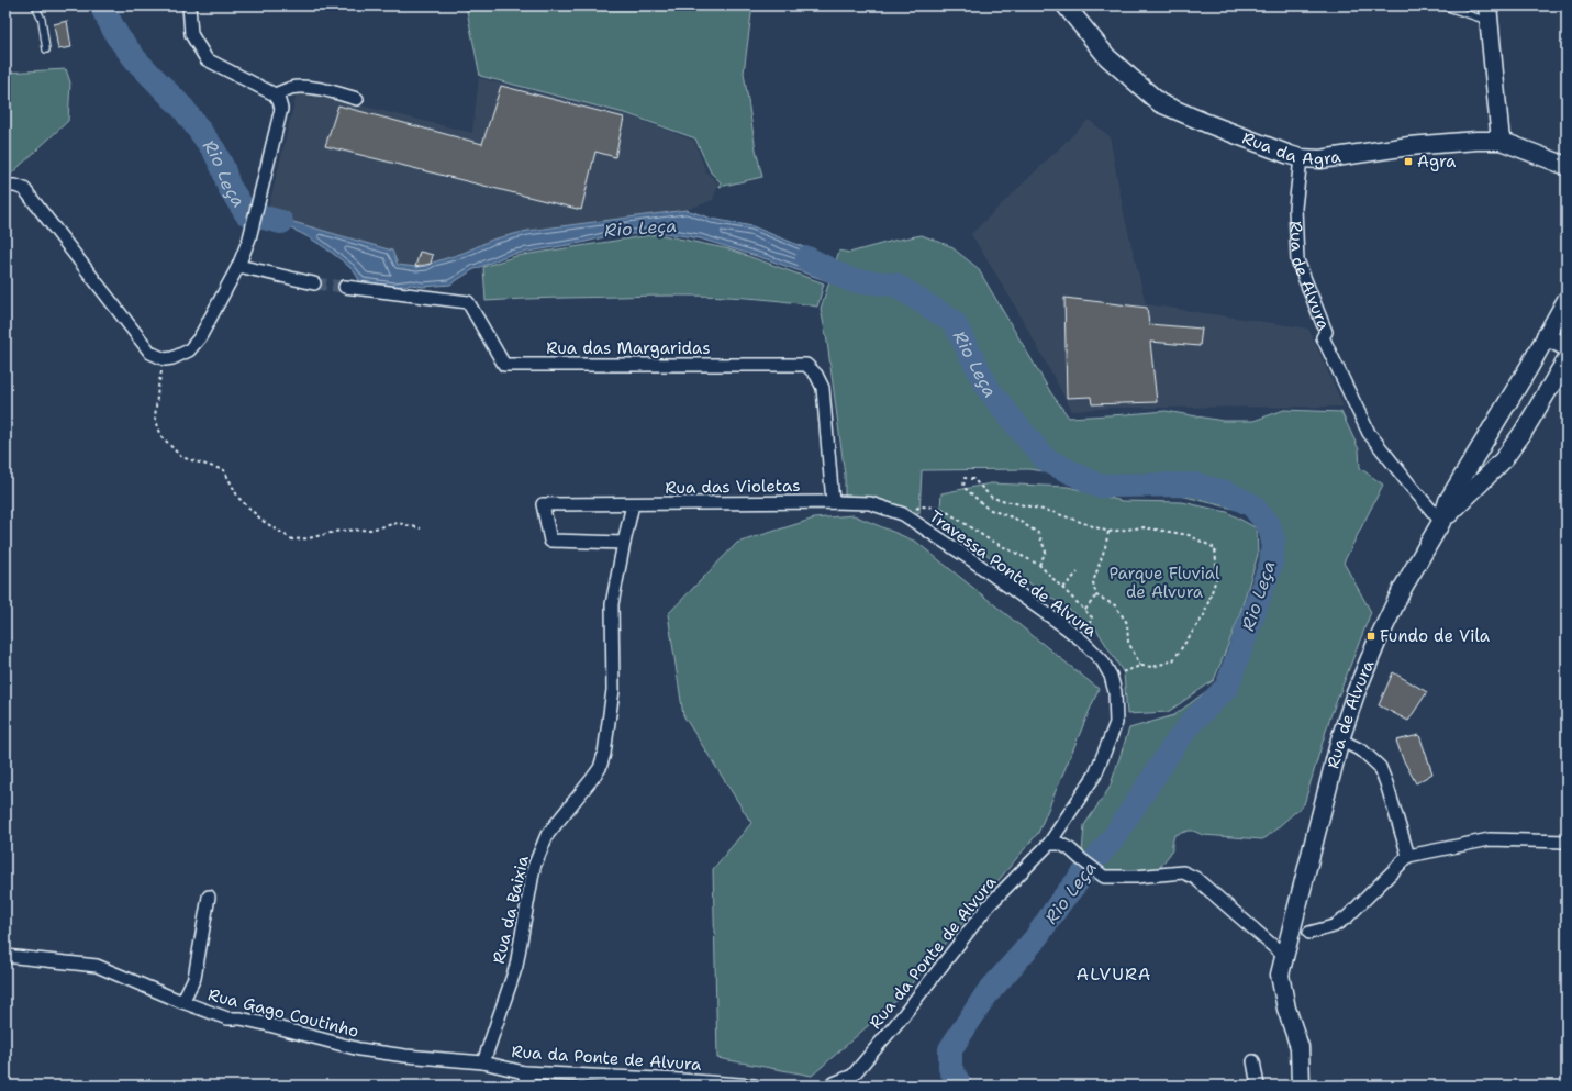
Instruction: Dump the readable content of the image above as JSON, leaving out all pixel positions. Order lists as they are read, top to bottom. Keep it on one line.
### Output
{"streets":{"street":["Rua da Agra","Rua de Alvura","Rua das Margaridas","Rua das Violetas","Travessa Ponte de Alvura","Rua da Baixia","Rua da Ponte de Alvura","Rua Gago Coutinho"]},"crossings":[["Rua da Agra","Rua de Alvura"],["Rua das Margaridas","Rua das Violetas"],["Rua das Margaridas","Travessa Ponte de Alvura"],["Rua das Violetas","Travessa Ponte de Alvura"],["Rua das Violetas","Rua da Baixia"],["Travessa Ponte de Alvura","Rua da Ponte de Alvura"],["Rua da Baixia","Rua da Ponte de Alvura"],["Rua da Baixia","Rua Gago Coutinho"],["Rua da Ponte de Alvura","Rua Gago Coutinho"]],"districts":["ALVURA"],"water":["Rio Leça"],"parks":["Parque Fluvial de Alvura"],"places":{"transit":["Agra","Fundo de Vila"]}}
